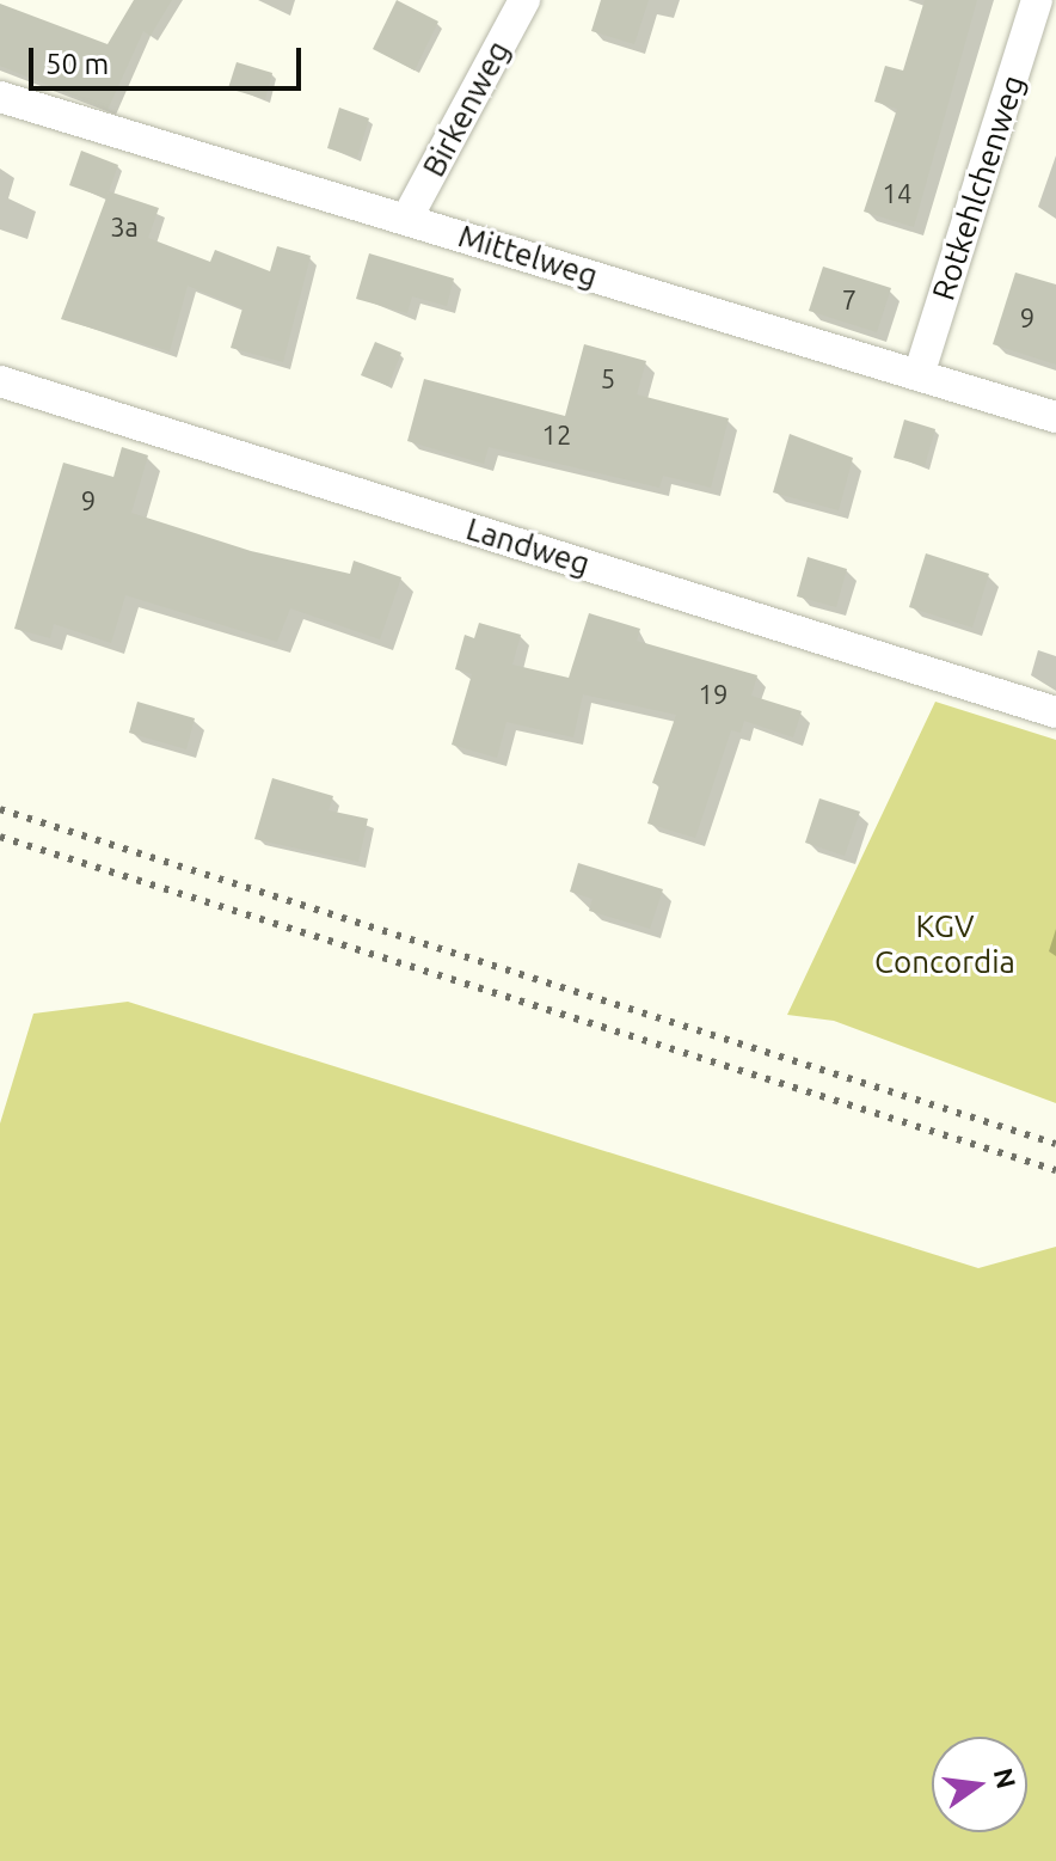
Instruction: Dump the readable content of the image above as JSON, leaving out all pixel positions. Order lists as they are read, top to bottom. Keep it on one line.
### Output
{"streets":{"street":["Birkenweg","Rotkehlchenweg","Mittelweg","Landweg"]},"crossings":[["Birkenweg","Mittelweg"],["Rotkehlchenweg","Mittelweg"]],"parks":["KGV Concordia"],"house_numbers":["14","3a","7","9","5","12","9","19"],"scale_bar":"50 m","north":"right"}
